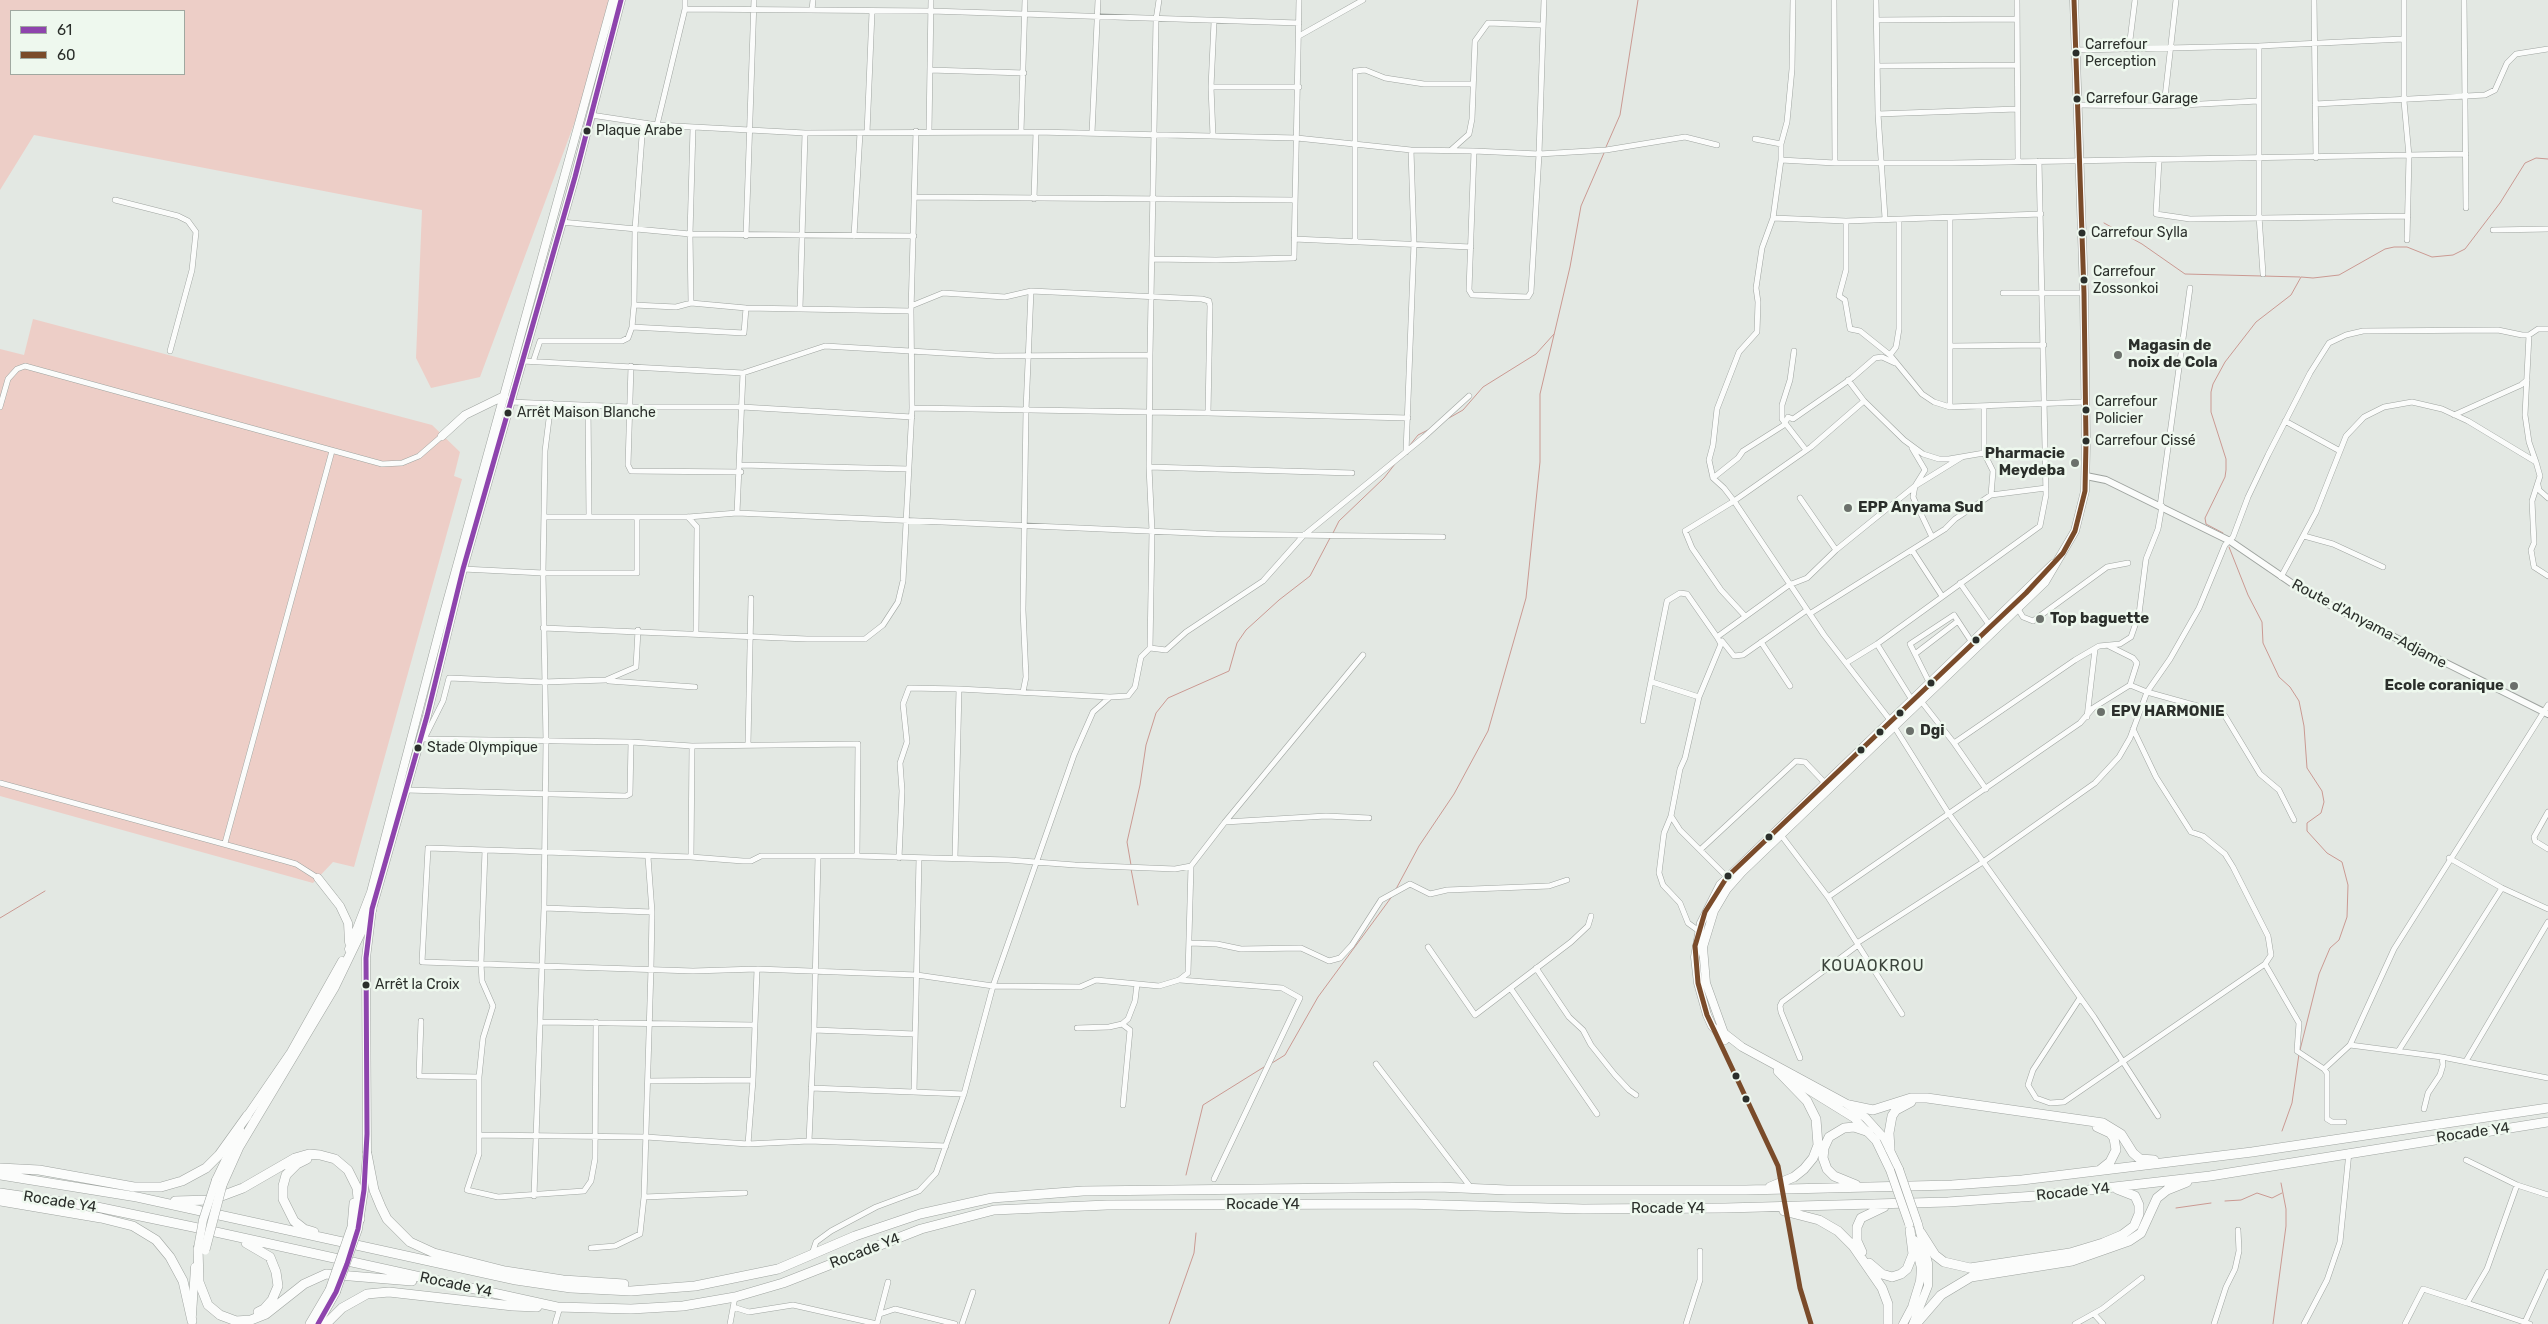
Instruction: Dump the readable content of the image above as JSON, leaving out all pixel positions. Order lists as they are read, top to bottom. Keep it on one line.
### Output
{"streets":{"highway":["Rocade Y4"],"street":["Route d'Anyama-Adjame"]},"districts":["KOUAOKROU"],"places":["Carrefour Perception","Carrefour Garage","Plaque Arabe","Carrefour Sylla","Carrefour Zossonkoi","Magasin de noix de Cola","Carrefour Policier","Arrêt Maison Blanche","Carrefour Cissé","Pharmacie Meydeba","EPP Anyama Sud","Top baguette","Ecole coranique","EPV HARMONIE","Dgi","Stade Olympique","Arrêt la Croix"],"lines":["transit line 61","transit line 60"],"legend":["61","60"]}
